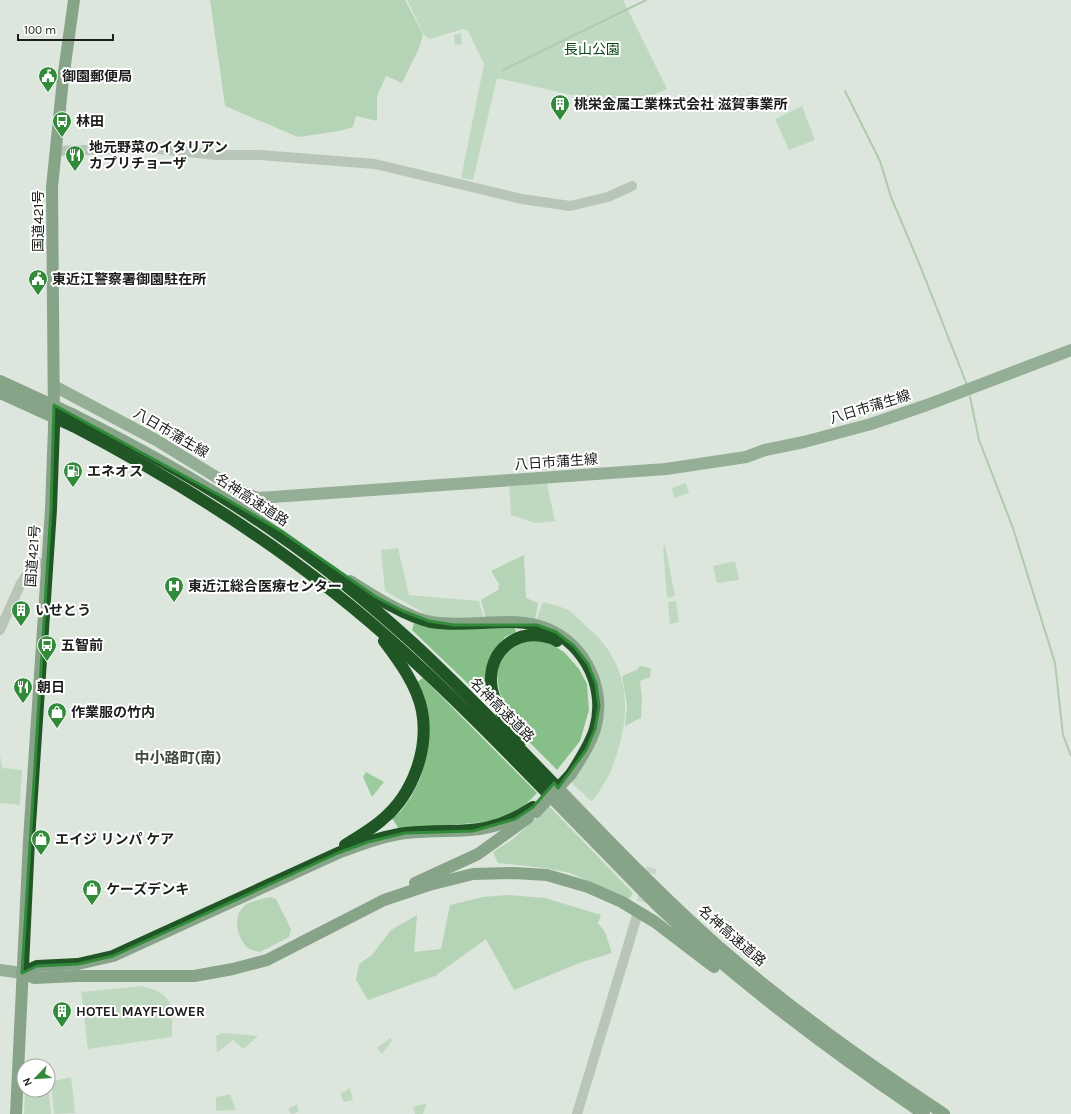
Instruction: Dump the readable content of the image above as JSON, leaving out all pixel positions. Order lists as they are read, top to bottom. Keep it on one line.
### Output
{"streets":{"highway":["国道421号","名神高速道路"],"main road":["八日市蒲生線"]},"crossings":[["国道421号","八日市蒲生線"]],"districts":["中小路町(南)"],"parks":["長山公園"],"places":{"public building":["御園郵便局","東近江警察署御園駐在所"],"building":["桃栄金属工業株式会社 滋賀事業所","いせとう","HOTEL MAYFLOWER"],"bus stop":["林田","五智前"],"restaurant":["地元野菜のイタリアン カプリチョーザ","朝日"],"fuel station":["エネオス"],"hospital":["東近江総合医療センター"],"shop":["作業服の竹内","エイジ リンパ ケア","ケーズデンキ"]},"scale_bar":"100 m","north":"bottom left"}
